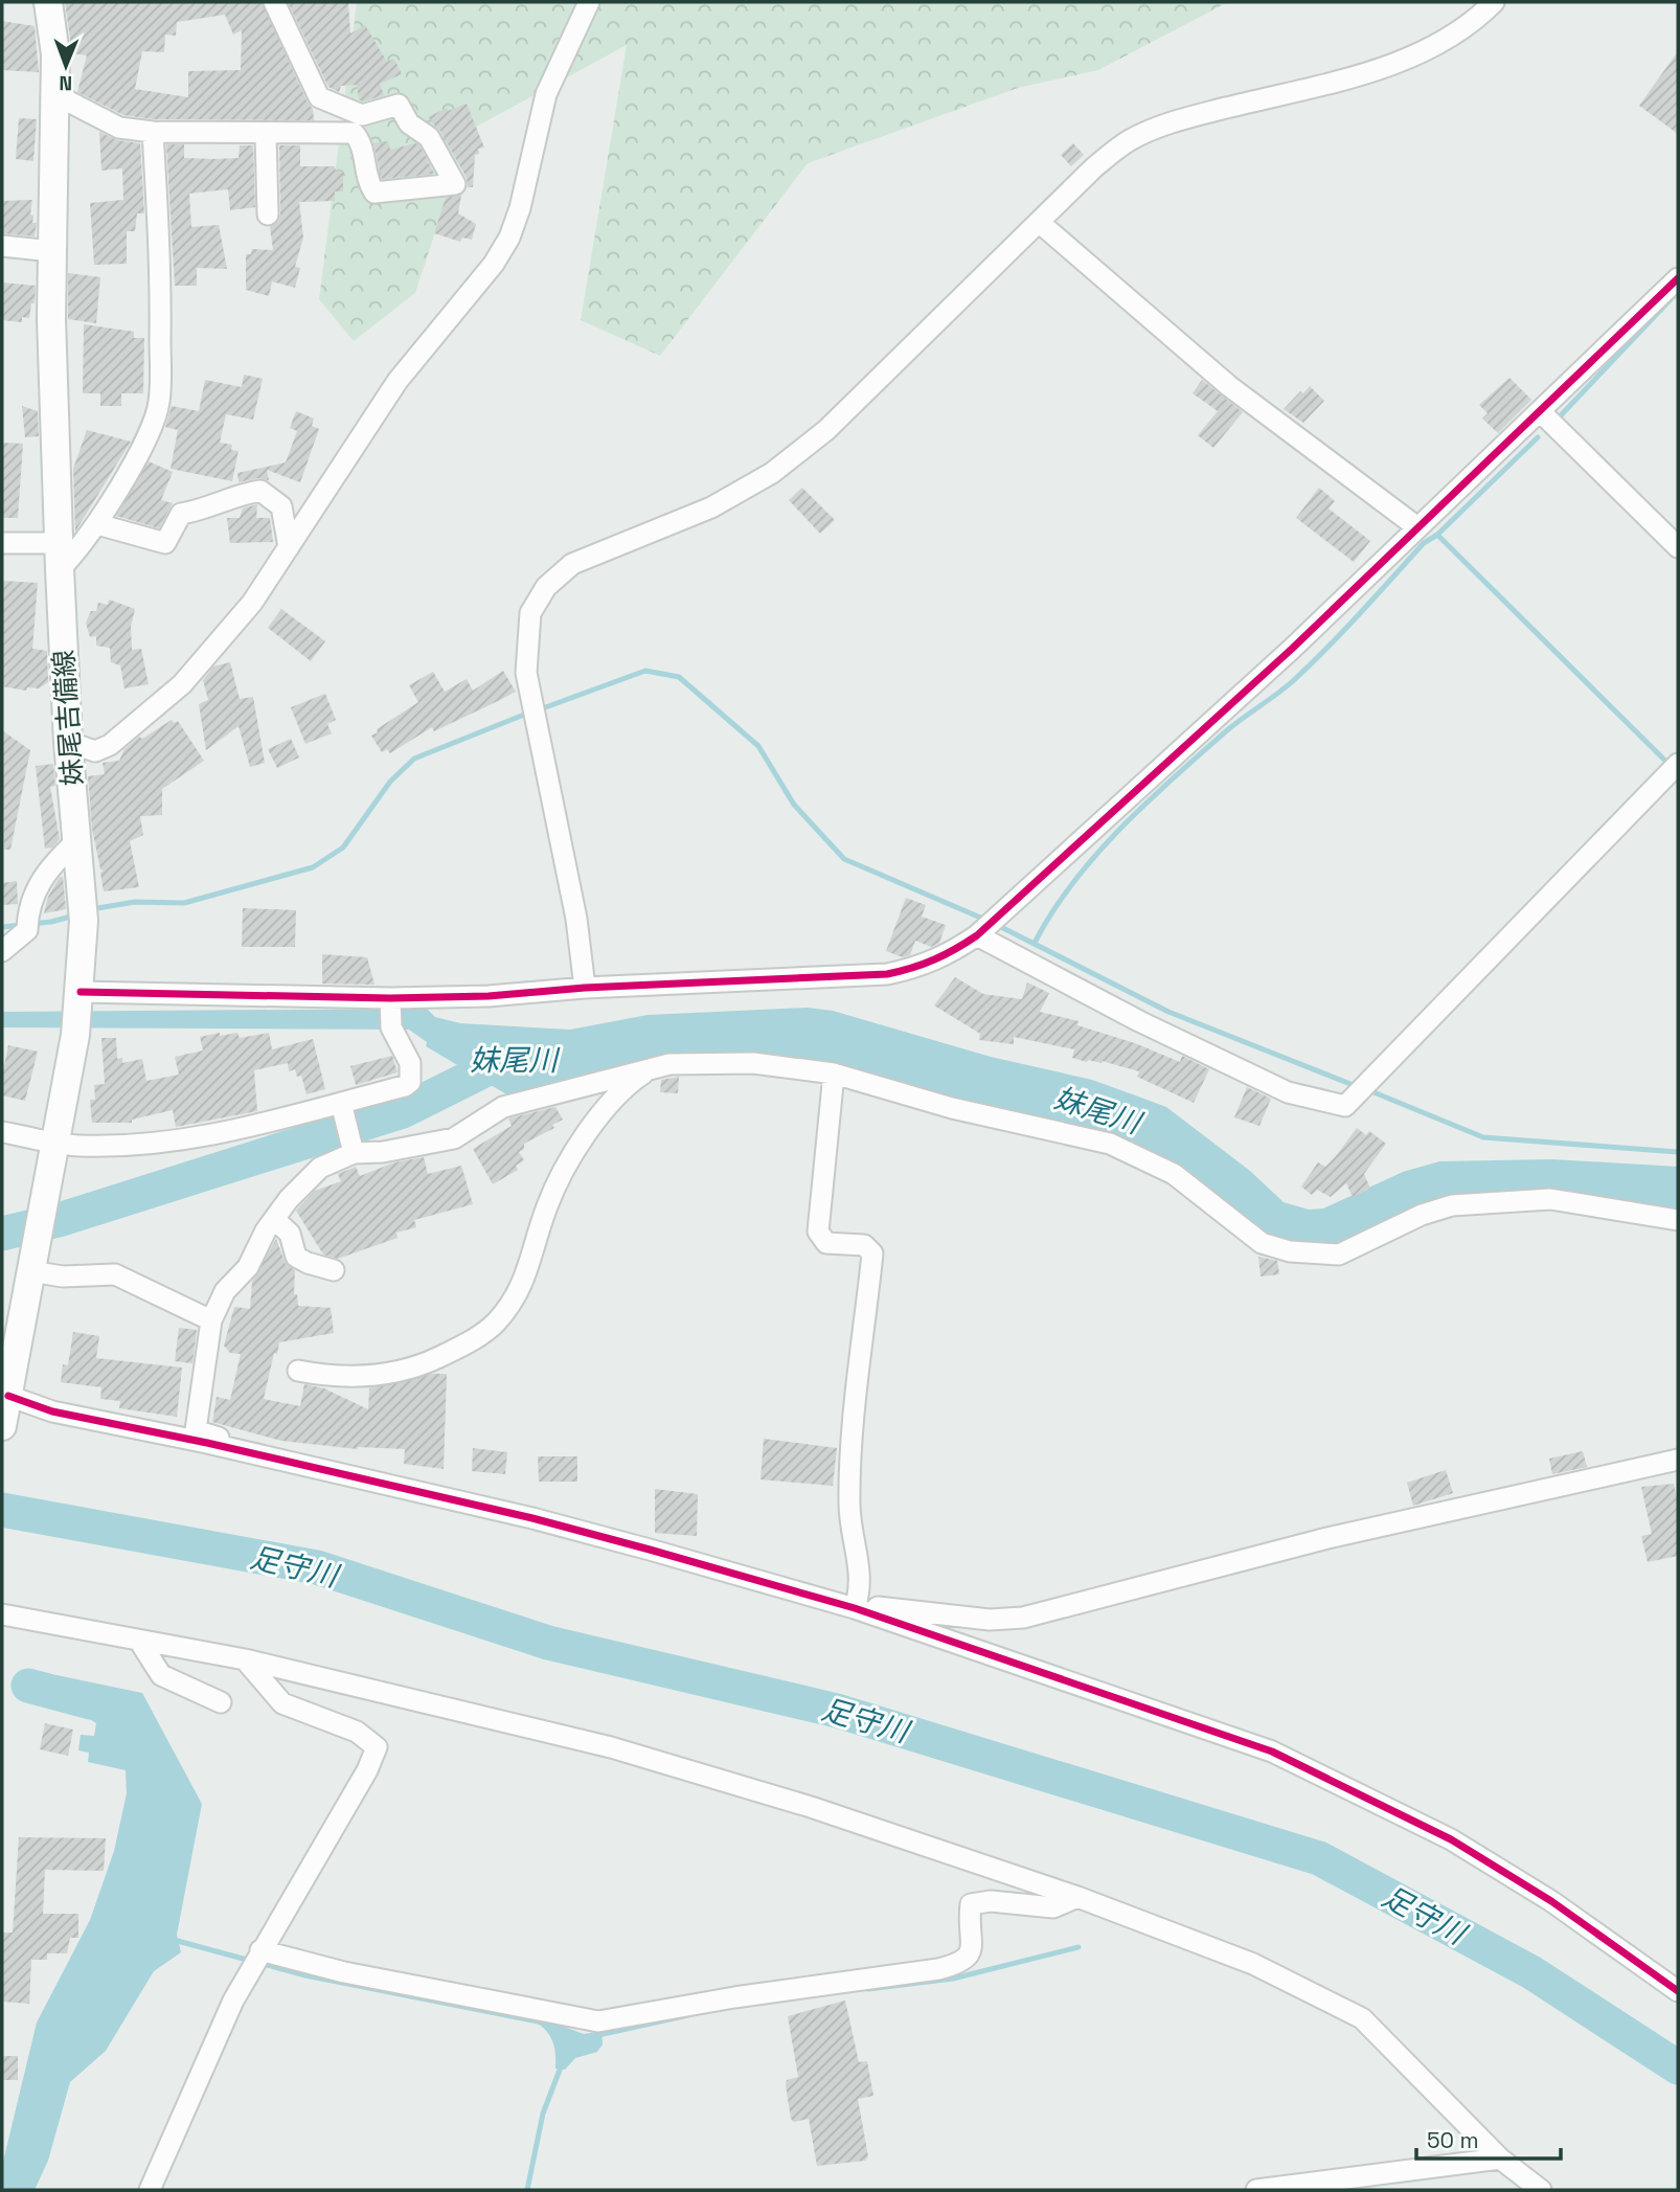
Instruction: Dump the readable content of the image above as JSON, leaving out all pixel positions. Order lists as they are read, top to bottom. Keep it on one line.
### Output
{"streets":{"main road":["妹尾吉備線"]},"water":["妹尾川","足守川"],"scale_bar":"50 m","north":"bottom"}
